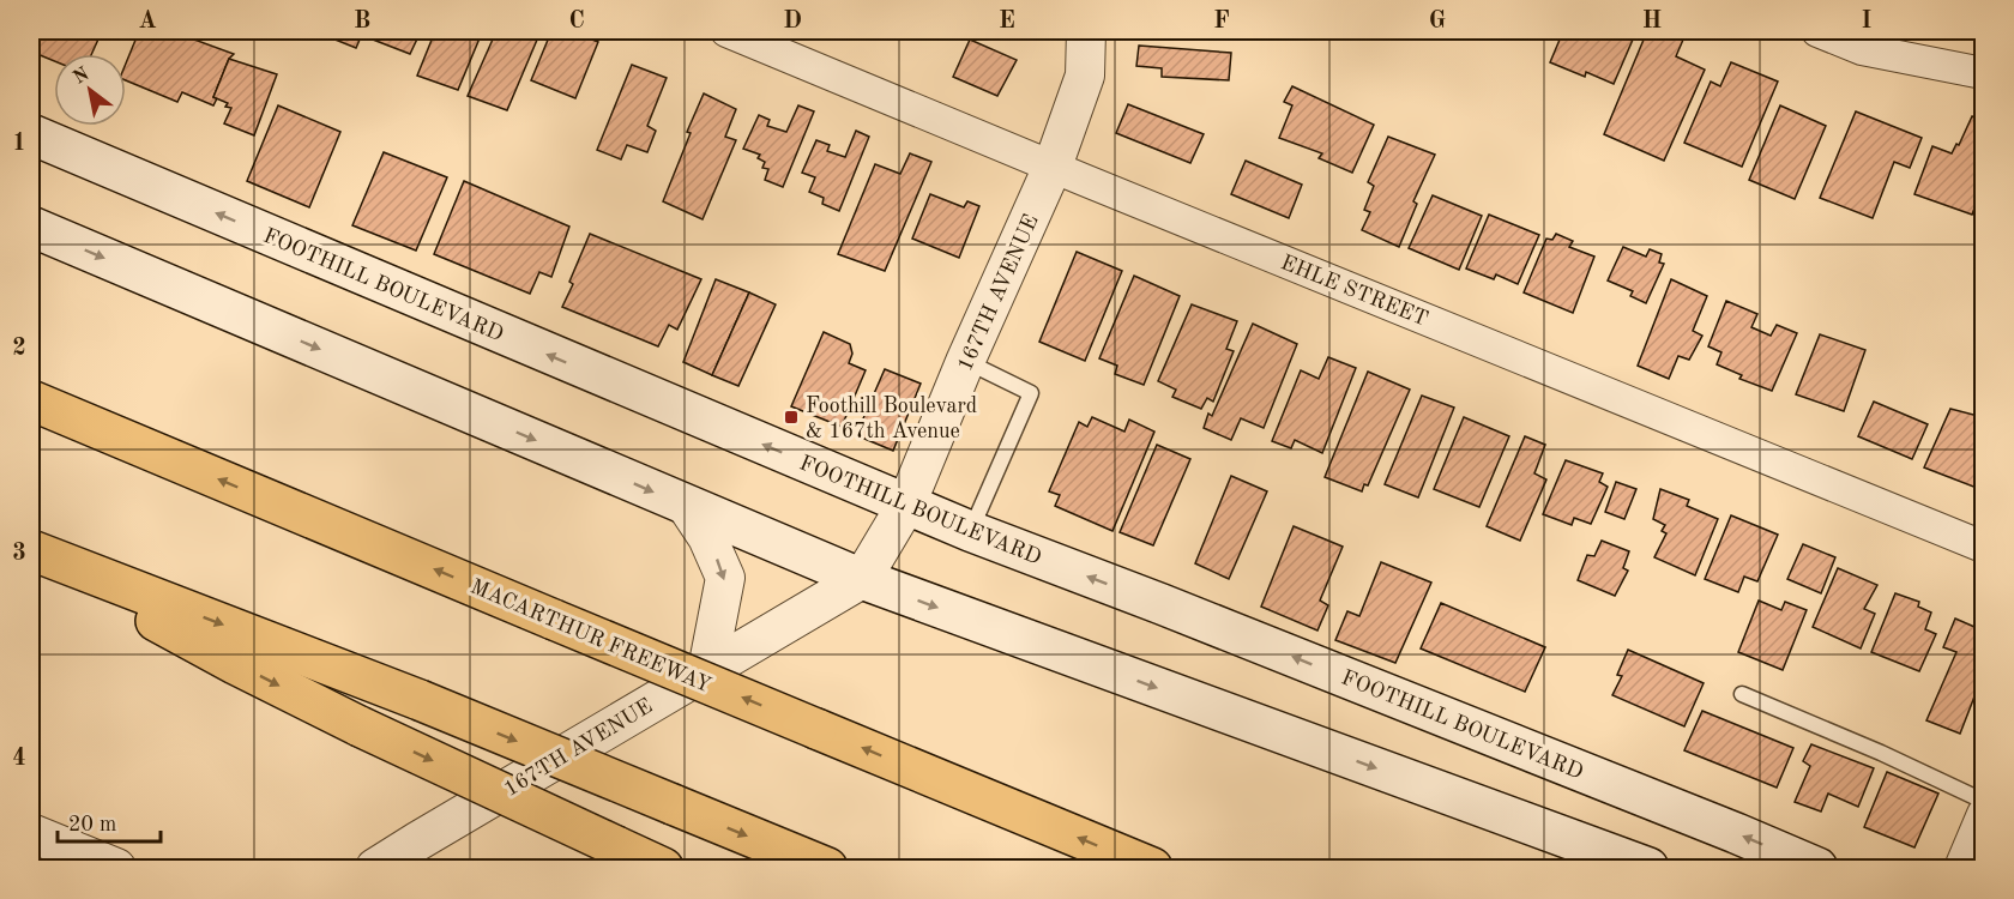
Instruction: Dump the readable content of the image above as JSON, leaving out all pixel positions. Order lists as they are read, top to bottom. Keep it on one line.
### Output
{"streets":{"highway":["MACARTHUR FREEWAY"],"main road":["FOOTHILL BOULEVARD"],"street":["EHLE STREET","167TH AVENUE"]},"crossings":[["FOOTHILL BOULEVARD","167TH AVENUE"],["EHLE STREET","167TH AVENUE"]],"places":{"transit":["Foothill Boulevard & 167th Avenue"]},"scale_bar":"20 m","north":"top left","grid":{"columns":["A","B","C","D","E","F","G","H","I"],"rows":["1","2","3","4"]}}
